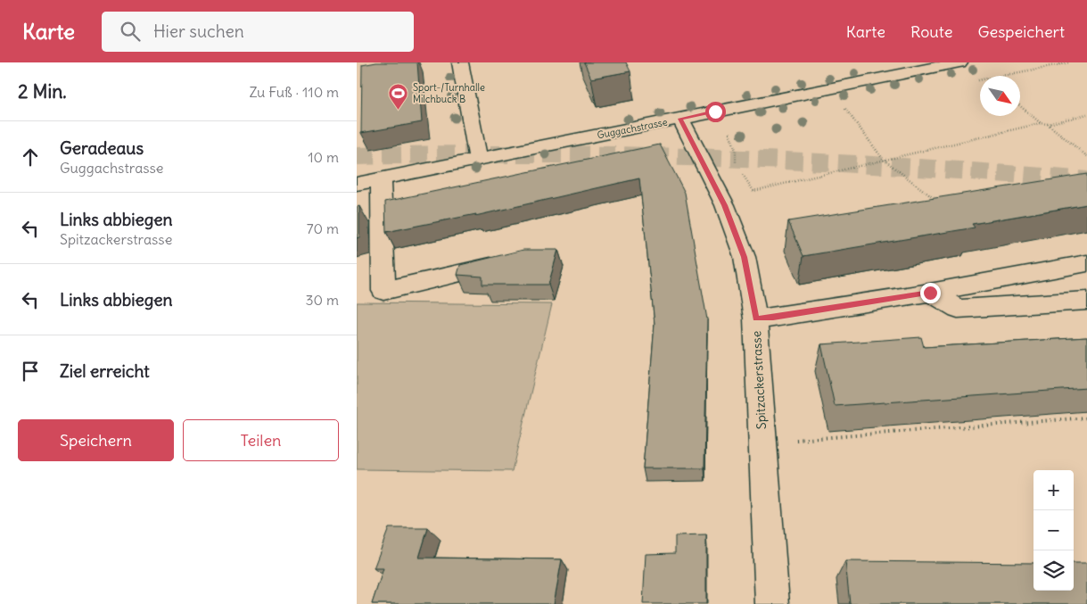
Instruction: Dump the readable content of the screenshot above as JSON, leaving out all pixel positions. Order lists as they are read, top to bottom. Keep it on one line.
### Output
{"streets":{"street":["Guggachstrasse","Spitzackerstrasse"]},"crossings":[["Guggachstrasse","Spitzackerstrasse"]],"places":{"sports":["Sport-/Turnhalle Milchbuck B"]},"north":"bottom right","page":{"header":"Karte","search":"Hier suchen","nav":["Karte","Route","Gespeichert"],"heading":["2 Min.","Zu Fuß · 110 m"],"list":[["Geradeaus","Guggachstrasse","10 m"],["Links abbiegen","Spitzackerstrasse","70 m"],["Links abbiegen","30 m"],"Ziel erreicht"],"buttons":["Speichern","Teilen"],"map_buttons":["+","−"]}}
